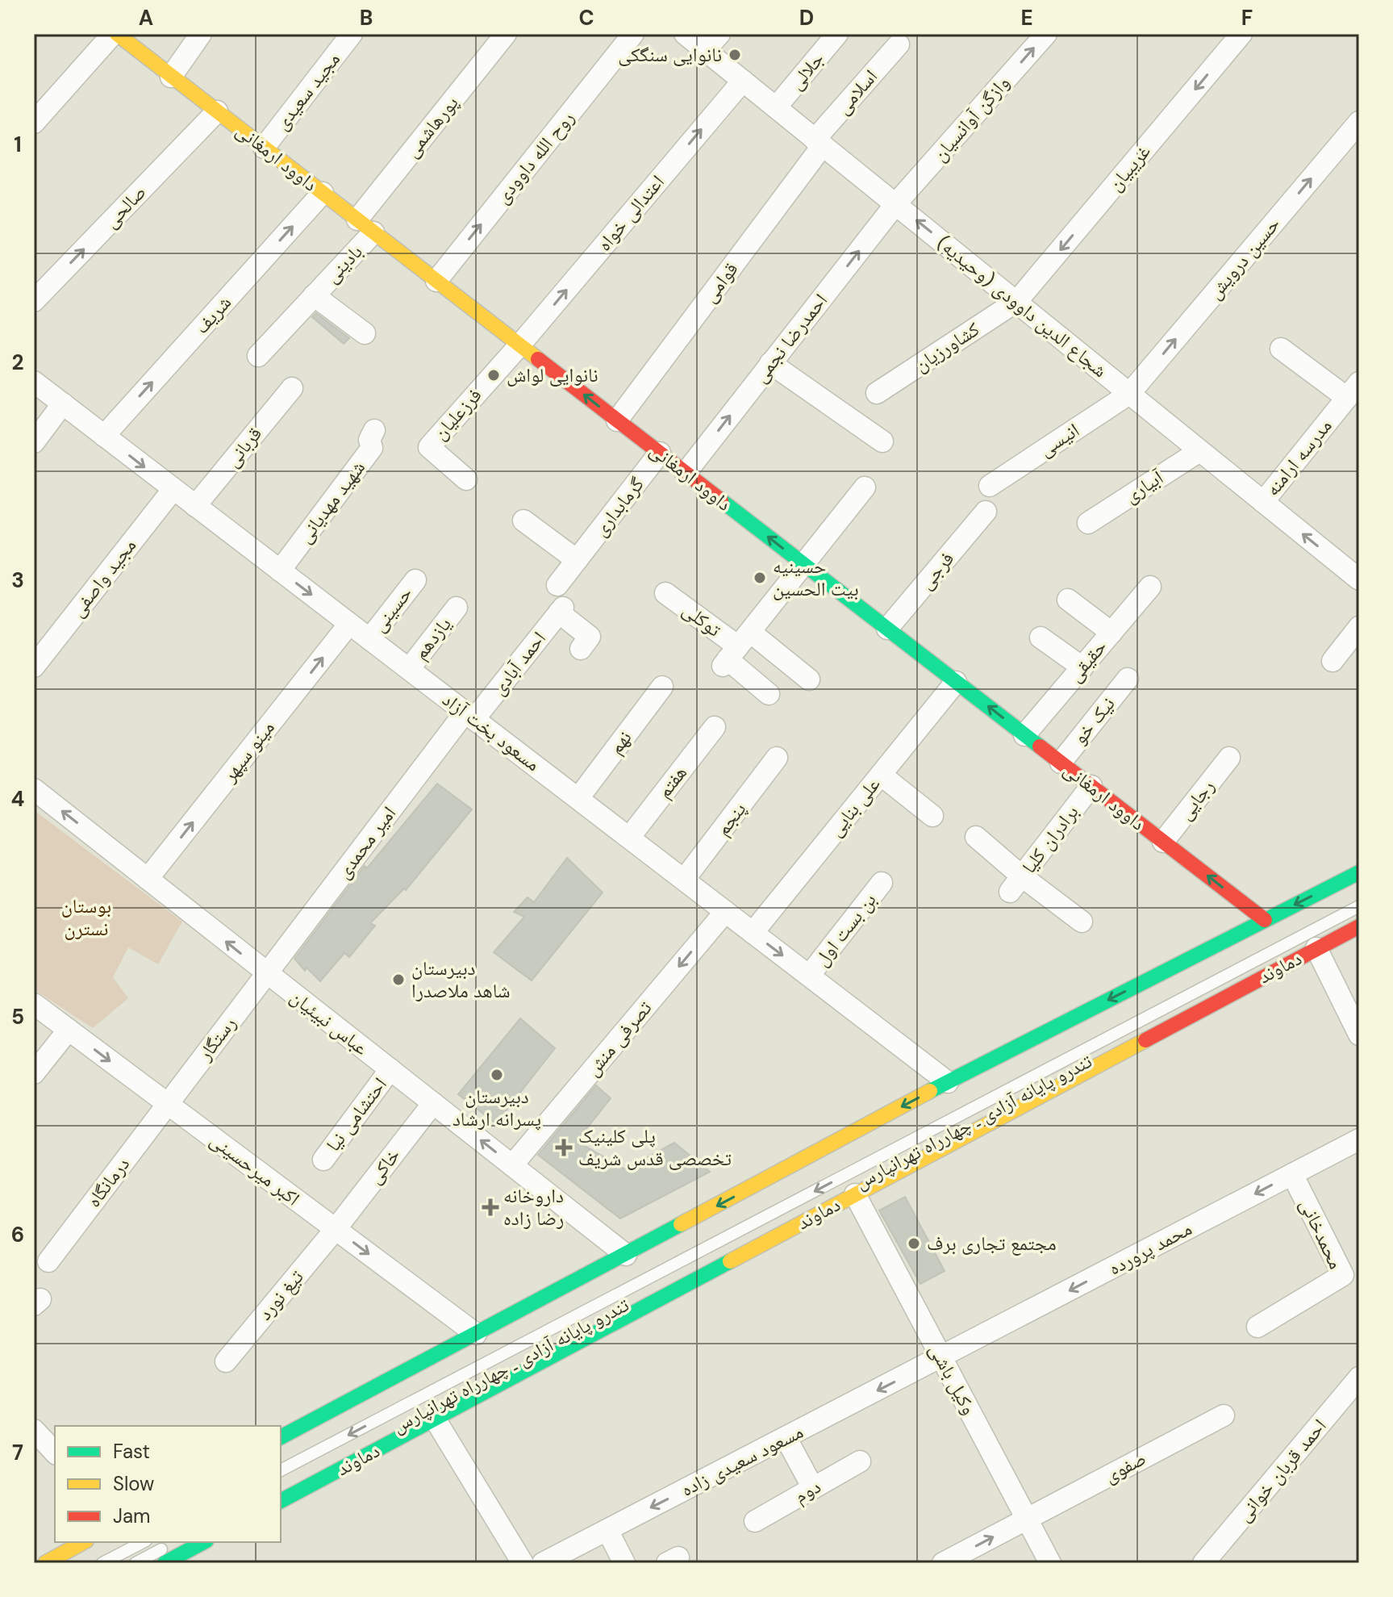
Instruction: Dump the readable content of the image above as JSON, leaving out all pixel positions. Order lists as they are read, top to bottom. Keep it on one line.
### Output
{"streets":{"main road":["داوود ارمغانی","دماوند"],"street":["جلالی","مجید سعیدی","اسلامی","وازگن آوانسیان","پورهاشمی","روح الله داوودی","غریبیان","صالحی","اعتدالی خواه","حسین درویش","بادینی","قوامی","شجاع الدین داوودی (وحیدیه)","شریف","احمدرضا نجمی","کشاورزیان","فرزعلیان","انیسی","قربانی","مدرسه ارامنه","آبیاری","شهید مهدیانی","گرمابداری","فرجی","مجید واصفی","حسینی","توکلی","یازدهم","حقیقی","احمد آبادی","نیک خو","مسعود بخت آزاد","نهم","مینو سپهر","هفتم","رجایی","علی بنایی","پنجم","برادران کلیا","امیر محمدی","بن بست اول","عباس نبیئیان","رستگار","تصرفی منش","احتشامی نیا","خاکی","اکبر میرحسینی","درمانگاه","محمدخانی","محمد پرورده","تیغ نورد","وکیل باشی","مسعود سعیدی زاده","صفوی","احمد قربان خوانی","دوم"],"lane":["تندرو پایانه آزادی ـ چهارراه تهرانپارس"]},"crossings":[["جلالی","شجاع الدین داوودی (وحیدیه)"],["مجید سعیدی","داوود ارمغانی"],["اسلامی","قوامی"],["اسلامی","شجاع الدین داوودی (وحیدیه)"],["وازگن آوانسیان","شجاع الدین داوودی (وحیدیه)"],["وازگن آوانسیان","احمدرضا نجمی"],["پورهاشمی","داوود ارمغانی"],["پورهاشمی","بادینی"],["داوود ارمغانی","روح الله داوودی"],["داوود ارمغانی","صالحی"],["داوود ارمغانی","اعتدالی خواه"],["داوود ارمغانی","بادینی"],["داوود ارمغانی","قوامی"],["داوود ارمغانی","شریف"],["داوود ارمغانی","احمدرضا نجمی"],["داوود ارمغانی","فرزعلیان"],["داوود ارمغانی","گرمابداری"],["داوود ارمغانی","فرجی"],["داوود ارمغانی","توکلی"],["داوود ارمغانی","حقیقی"],["داوود ارمغانی","نیک خو"],["داوود ارمغانی","رجایی"],["داوود ارمغانی","علی بنایی"],["داوود ارمغانی","برادران کلیا"],["غریبیان","شجاع الدین داوودی (وحیدیه)"],["غریبیان","کشاورزیان"],["اعتدالی خواه","شجاع الدین داوودی (وحیدیه)"],["اعتدالی خواه","فرزعلیان"],["حسین درویش","شجاع الدین داوودی (وحیدیه)"],["حسین درویش","انیسی"],["قوامی","شجاع الدین داوودی (وحیدیه)"],["شجاع الدین داوودی (وحیدیه)","احمدرضا نجمی"],["شجاع الدین داوودی (وحیدیه)","کشاورزیان"],["شجاع الدین داوودی (وحیدیه)","انیسی"],["شجاع الدین داوودی (وحیدیه)","مدرسه ارامنه"],["شجاع الدین داوودی (وحیدیه)","آبیاری"],["شریف","مسعود بخت آزاد"],["قربانی","مسعود بخت آزاد"],["شهید مهدیانی","مسعود بخت آزاد"],["مجید واصفی","مسعود بخت آزاد"],["حسینی","مسعود بخت آزاد"],["یازدهم","مسعود بخت آزاد"],["احمد آبادی","مسعود بخت آزاد"],["احمد آبادی","امیر محمدی"],["مسعود بخت آزاد","نهم"],["مسعود بخت آزاد","مینو سپهر"],["مسعود بخت آزاد","هفتم"],["مسعود بخت آزاد","علی بنایی"],["مسعود بخت آزاد","پنجم"],["مسعود بخت آزاد","امیر محمدی"],["مسعود بخت آزاد","بن بست اول"],["مسعود بخت آزاد","تصرفی منش"],["مینو سپهر","عباس نبیئیان"],["امیر محمدی","عباس نبیئیان"],["امیر محمدی","رستگار"],["دماوند","وکیل باشی"],["عباس نبیئیان","رستگار"],["عباس نبیئیان","تصرفی منش"],["عباس نبیئیان","احتشامی نیا"],["عباس نبیئیان","خاکی"],["رستگار","اکبر میرحسینی"],["رستگار","درمانگاه"],["خاکی","اکبر میرحسینی"],["خاکی","تیغ نورد"],["اکبر میرحسینی","درمانگاه"],["اکبر میرحسینی","تیغ نورد"],["محمدخانی","محمد پرورده"],["محمد پرورده","وکیل باشی"],["محمد پرورده","مسعود سعیدی زاده"],["وکیل باشی","مسعود سعیدی زاده"],["وکیل باشی","صفوی"]],"one_way":["وازگن آوانسیان","روح الله داوودی","غریبیان","اعتدالی خواه","حسین درویش","شریف","احمدرضا نجمی","مینو سپهر","عباس نبیئیان","تصرفی منش","اکبر میرحسینی","محمد پرورده","مسعود سعیدی زاده"],"parks":["بوستان نسترن"],"places":{"other":["نانوایی سنگکی","نانوایی لواش","حسینیه بیت الحسین","دبیرستان شاهد ملاصدرا","دبیرستان پسرانه ارشاد","مجتمع تجاری برف"],"health":["پلی کلینیک تخصصی قدس شریف","داروخانه رضا زاده"]},"legend":["Fast","Slow","Jam"],"grid":{"columns":["A","B","C","D","E","F"],"rows":["1","2","3","4","5","6","7"]}}
